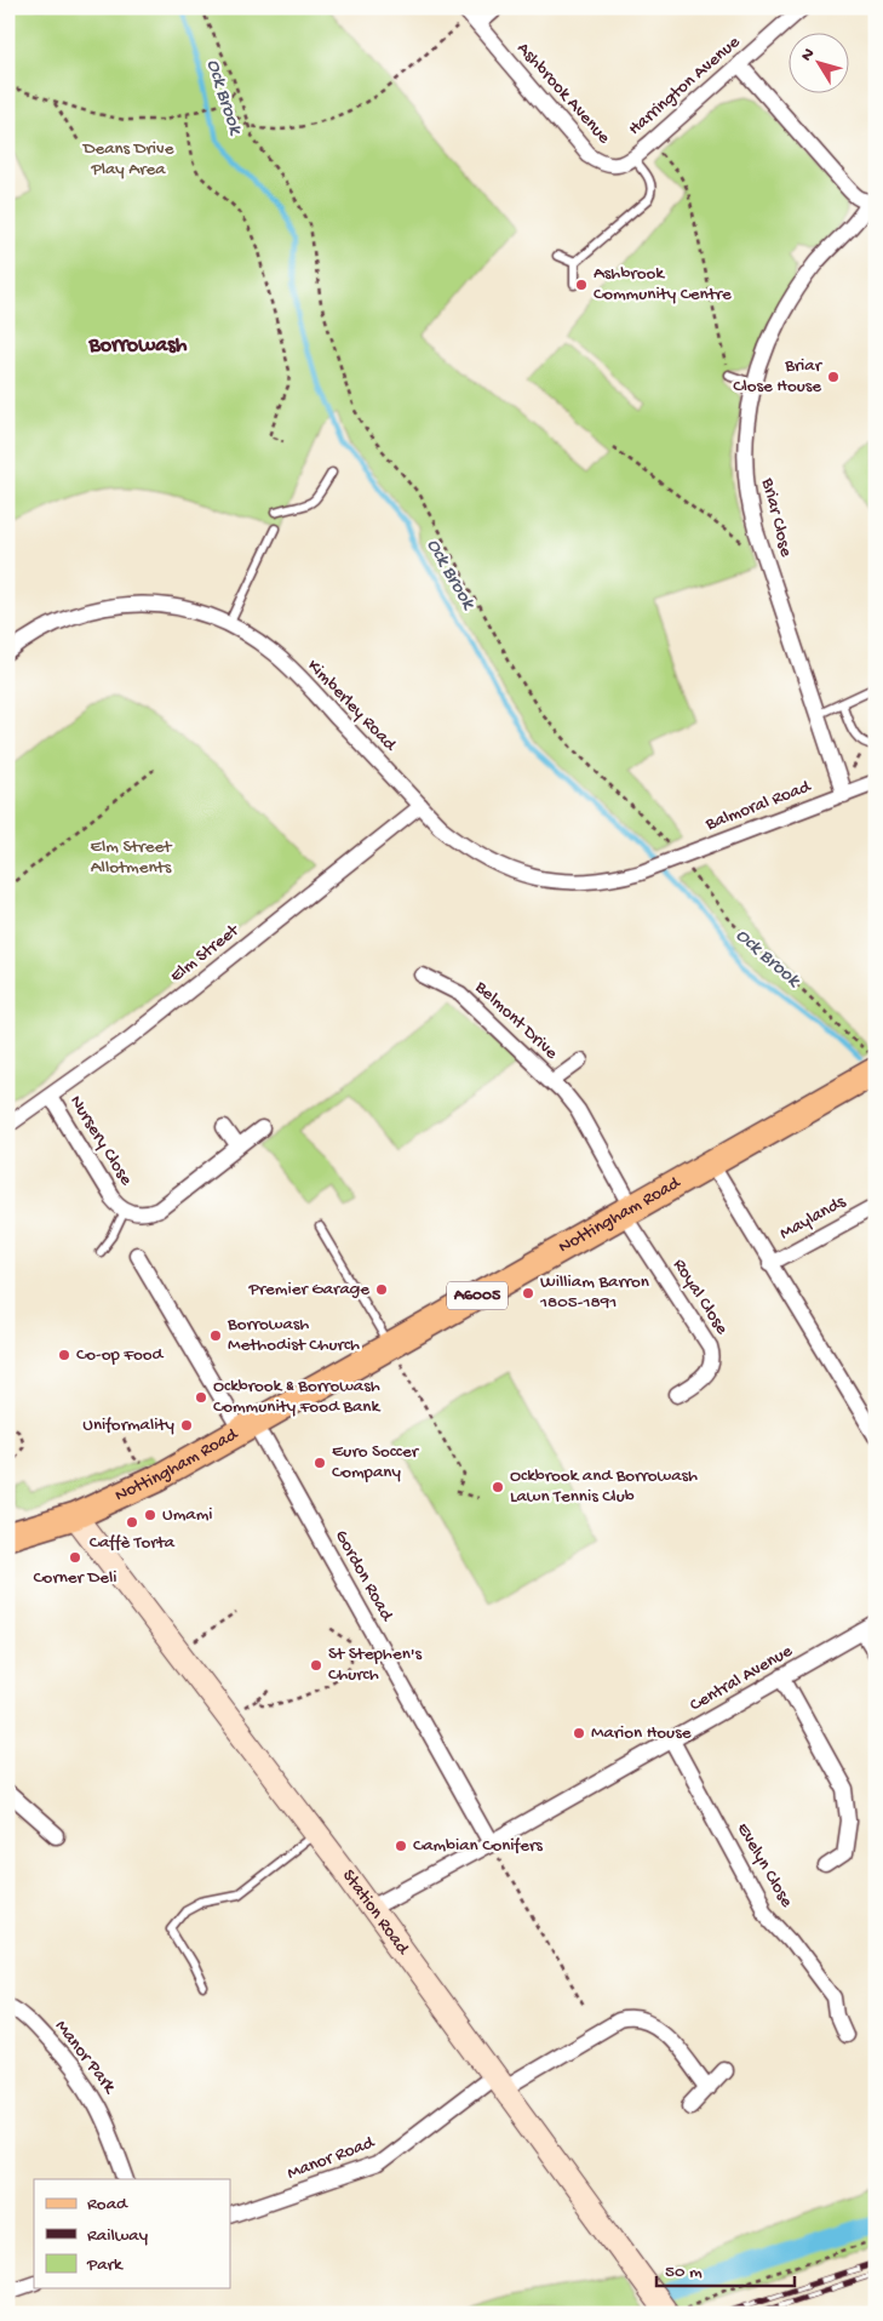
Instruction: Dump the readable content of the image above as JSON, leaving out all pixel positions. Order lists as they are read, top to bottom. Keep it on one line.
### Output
{"streets":{"main road":["Nottingham Road","A6005","Station Road"],"street":["Harrington Avenue","Ashbrook Avenue","Briar Close","Kimberley Road","Balmoral Road","Elm Street","Belmont Drive","Nursery Close","Maylands","Royal Close","Gordon Road","Central Avenue","Evelyn Close","Manor Park","Manor Road"]},"crossings":[["Harrington Avenue","Ashbrook Avenue"],["Briar Close","Balmoral Road"],["Kimberley Road","Balmoral Road"],["Kimberley Road","Elm Street"],["Elm Street","Nursery Close"],["Belmont Drive","Nottingham Road"],["Belmont Drive","Royal Close"],["Nottingham Road","A6005"],["Nottingham Road","Royal Close"],["Nottingham Road","Gordon Road"],["Nottingham Road","Station Road"],["A6005","Station Road"],["Gordon Road","Central Avenue"],["Central Avenue","Evelyn Close"],["Central Avenue","Station Road"],["Station Road","Manor Road"]],"districts":["Borrowash"],"water":["Ock Brook"],"parks":["Deans Drive Play Area","Elm Street Allotments"],"places":["Ashbrook Community Centre","Briar Close House","Premier Garage","William Barron 1805-1891","Borrowash Methodist Church","Co-op Food","Ockbrook & Borrowash Community Food Bank","Uniformality","Euro Soccer Company","Ockbrook and Borrowash Lawn Tennis Club","Umami","Caffè Torta","Corner Deli","St Stephen's Church","Marion House","Cambian Conifers"],"legend":["Road","Railway","Park"],"scale_bar":"50 m","north":"top left"}
